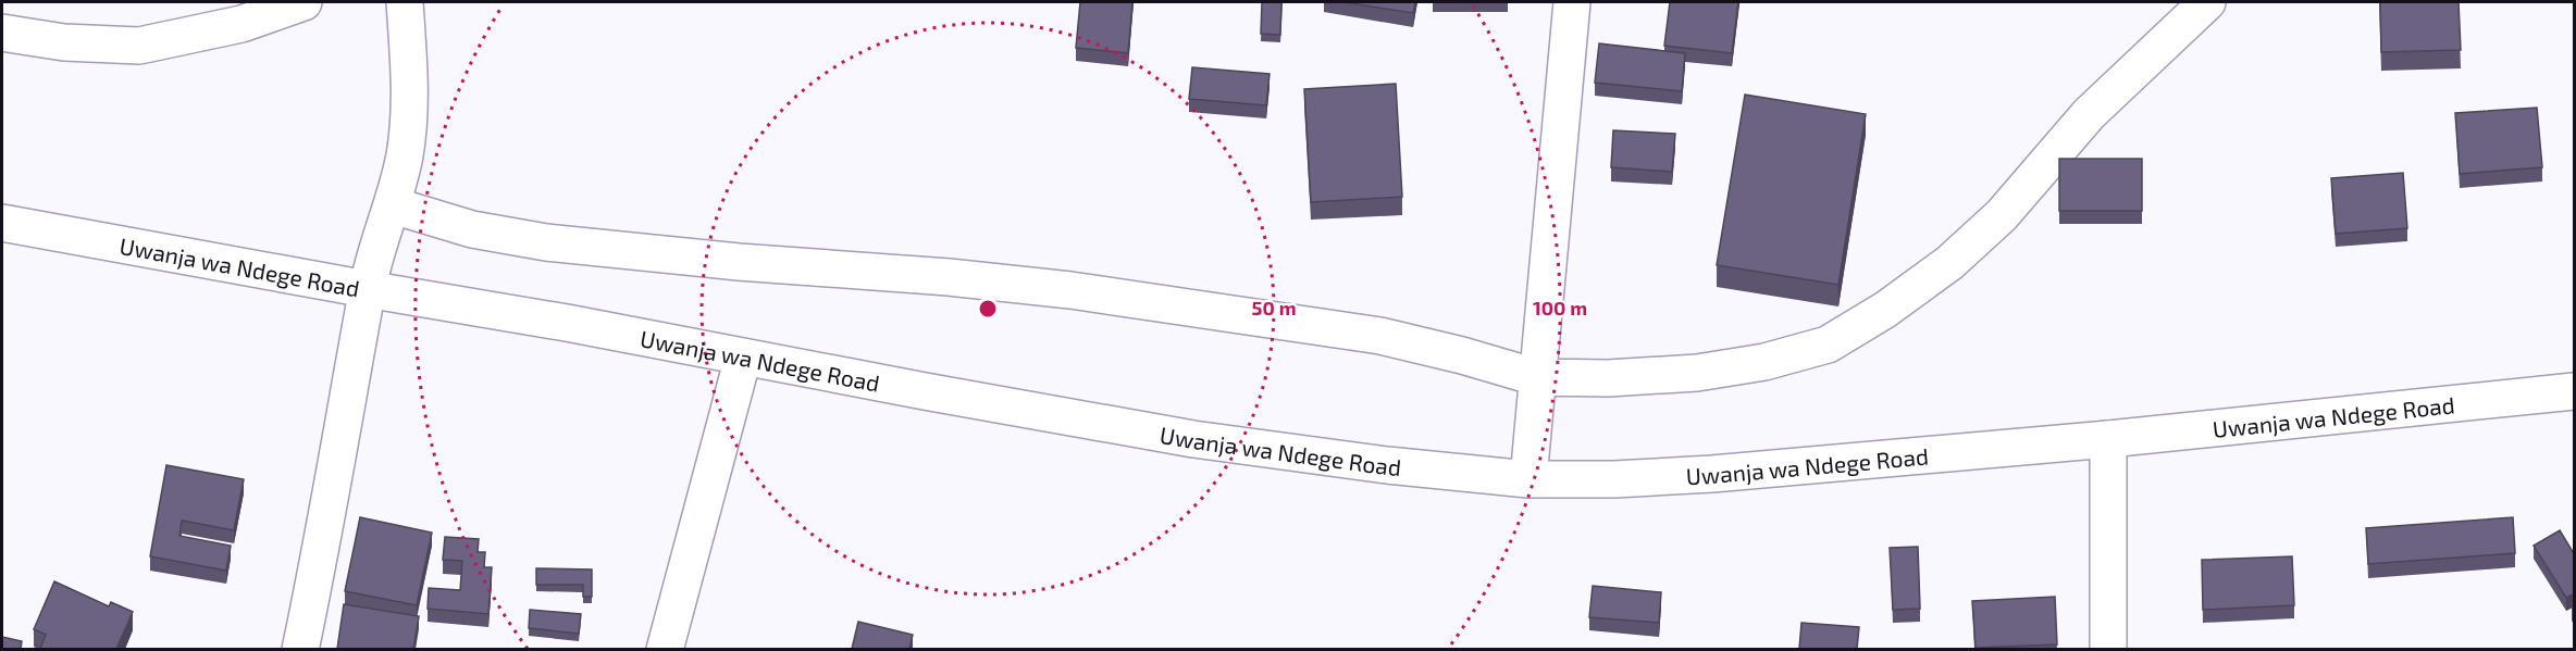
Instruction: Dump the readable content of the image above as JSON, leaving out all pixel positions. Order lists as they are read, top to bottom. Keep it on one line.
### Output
{"streets":{"street":["Uwanja wa Ndege Road"]},"rings":["50 m","100 m"]}
